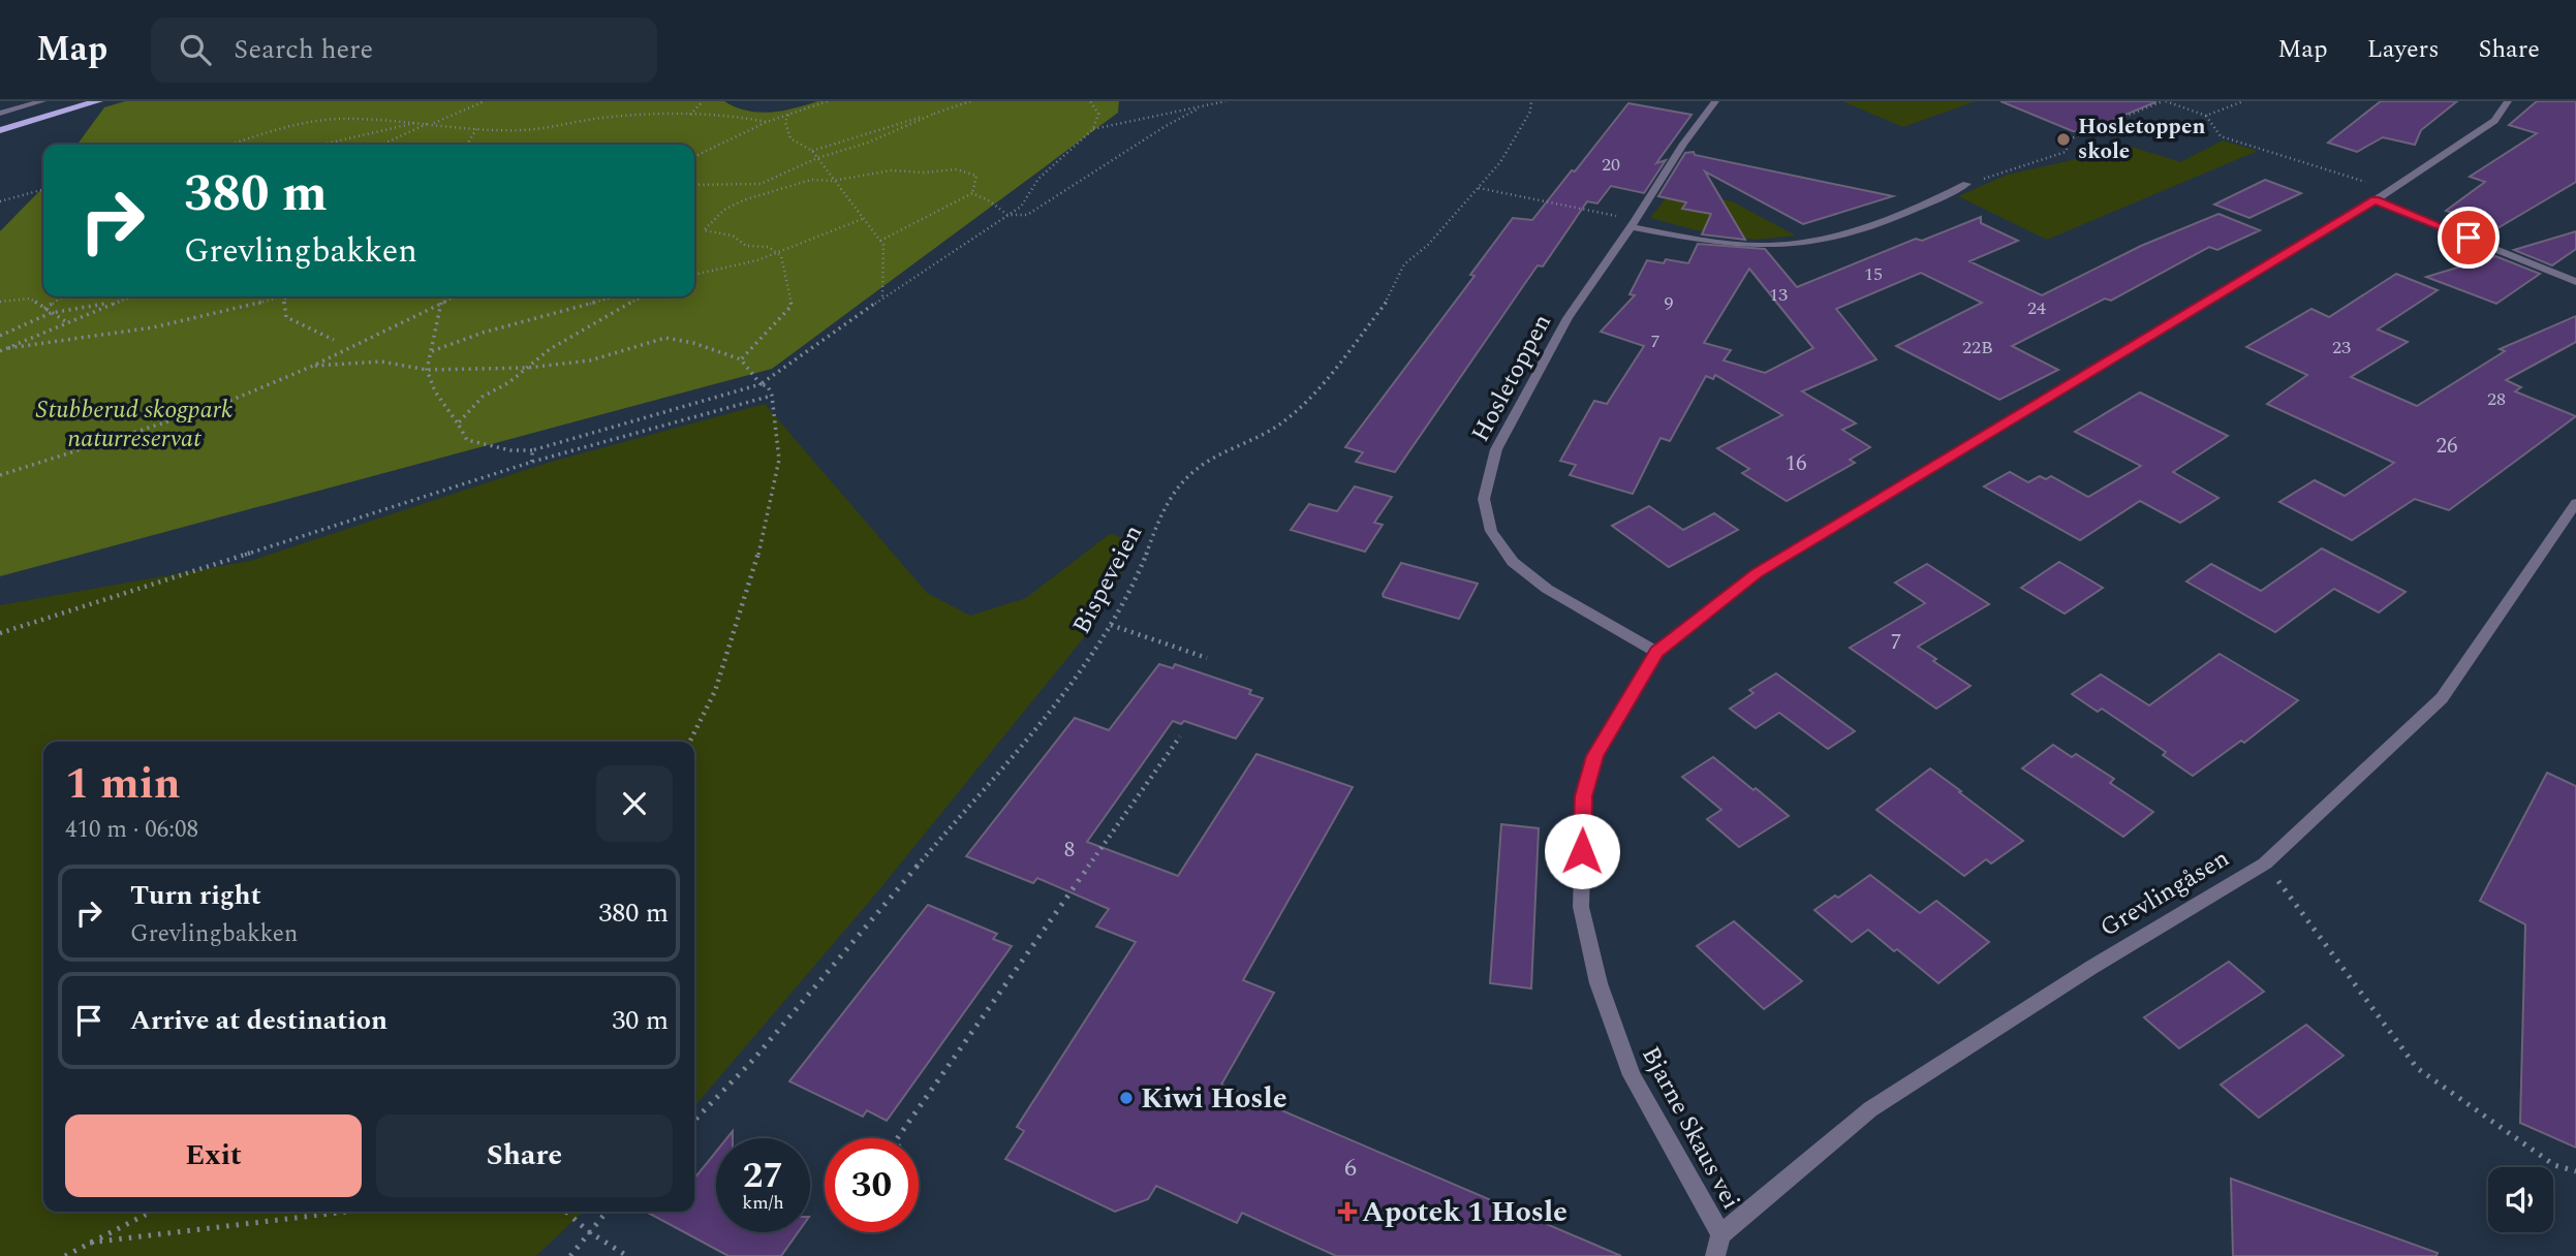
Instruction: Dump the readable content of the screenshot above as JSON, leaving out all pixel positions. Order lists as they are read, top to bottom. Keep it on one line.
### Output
{"streets":{"street":["Hosletoppen","Grevlingåsen","Bjarne Skaus vei"],"path":["Bispeveien"]},"crossings":[["Hosletoppen","Bjarne Skaus vei"],["Grevlingåsen","Bjarne Skaus vei"]],"parks":["Stubberud skogpark naturreservat"],"places":{"other":["Hosletoppen skole","Kiwi Hosle"],"health":["Apotek 1 Hosle"]},"house_numbers":["20","15","13","9","24","7","22B","23","28","26","16","7","8","6"],"page":{"header":"Map","search":"Search here","nav":["Map","Layers","Share"],"turn":["380 m","Grevlingbakken"],"heading":["1 min","410 m · 06:08"],"list":[{"name":"Turn right","note":"Grevlingbakken","value":"380 m"},{"name":"Arrive at destination","value":"30 m"}],"buttons":["Exit","Share"],"speed":"27 km/h","limit":"30"}}
